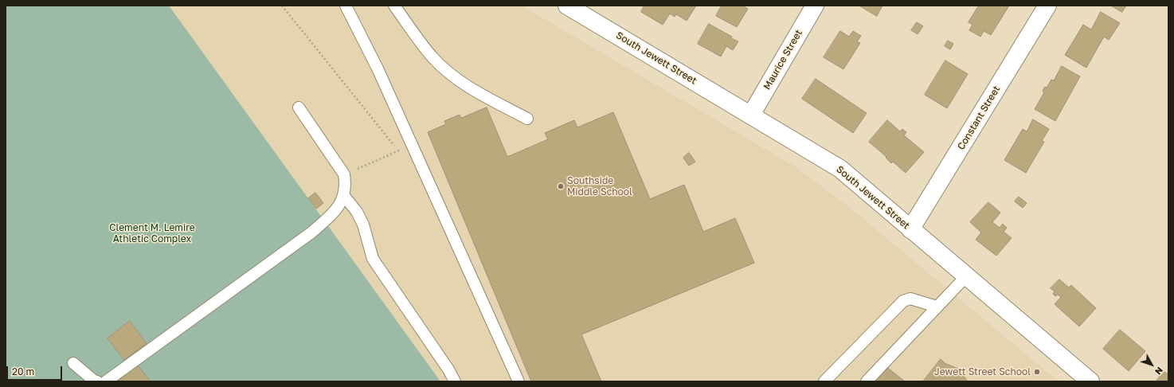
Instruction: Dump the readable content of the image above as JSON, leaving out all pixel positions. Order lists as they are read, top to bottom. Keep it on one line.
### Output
{"streets":{"street":["South Jewett Street","Maurice Street","Constant Street"]},"crossings":[["South Jewett Street","Maurice Street"],["South Jewett Street","Constant Street"]],"parks":["Clement M. Lemire Athletic Complex"],"places":["Southside Middle School","Jewett Street School"],"scale_bar":"20 m","north":"bottom right"}
